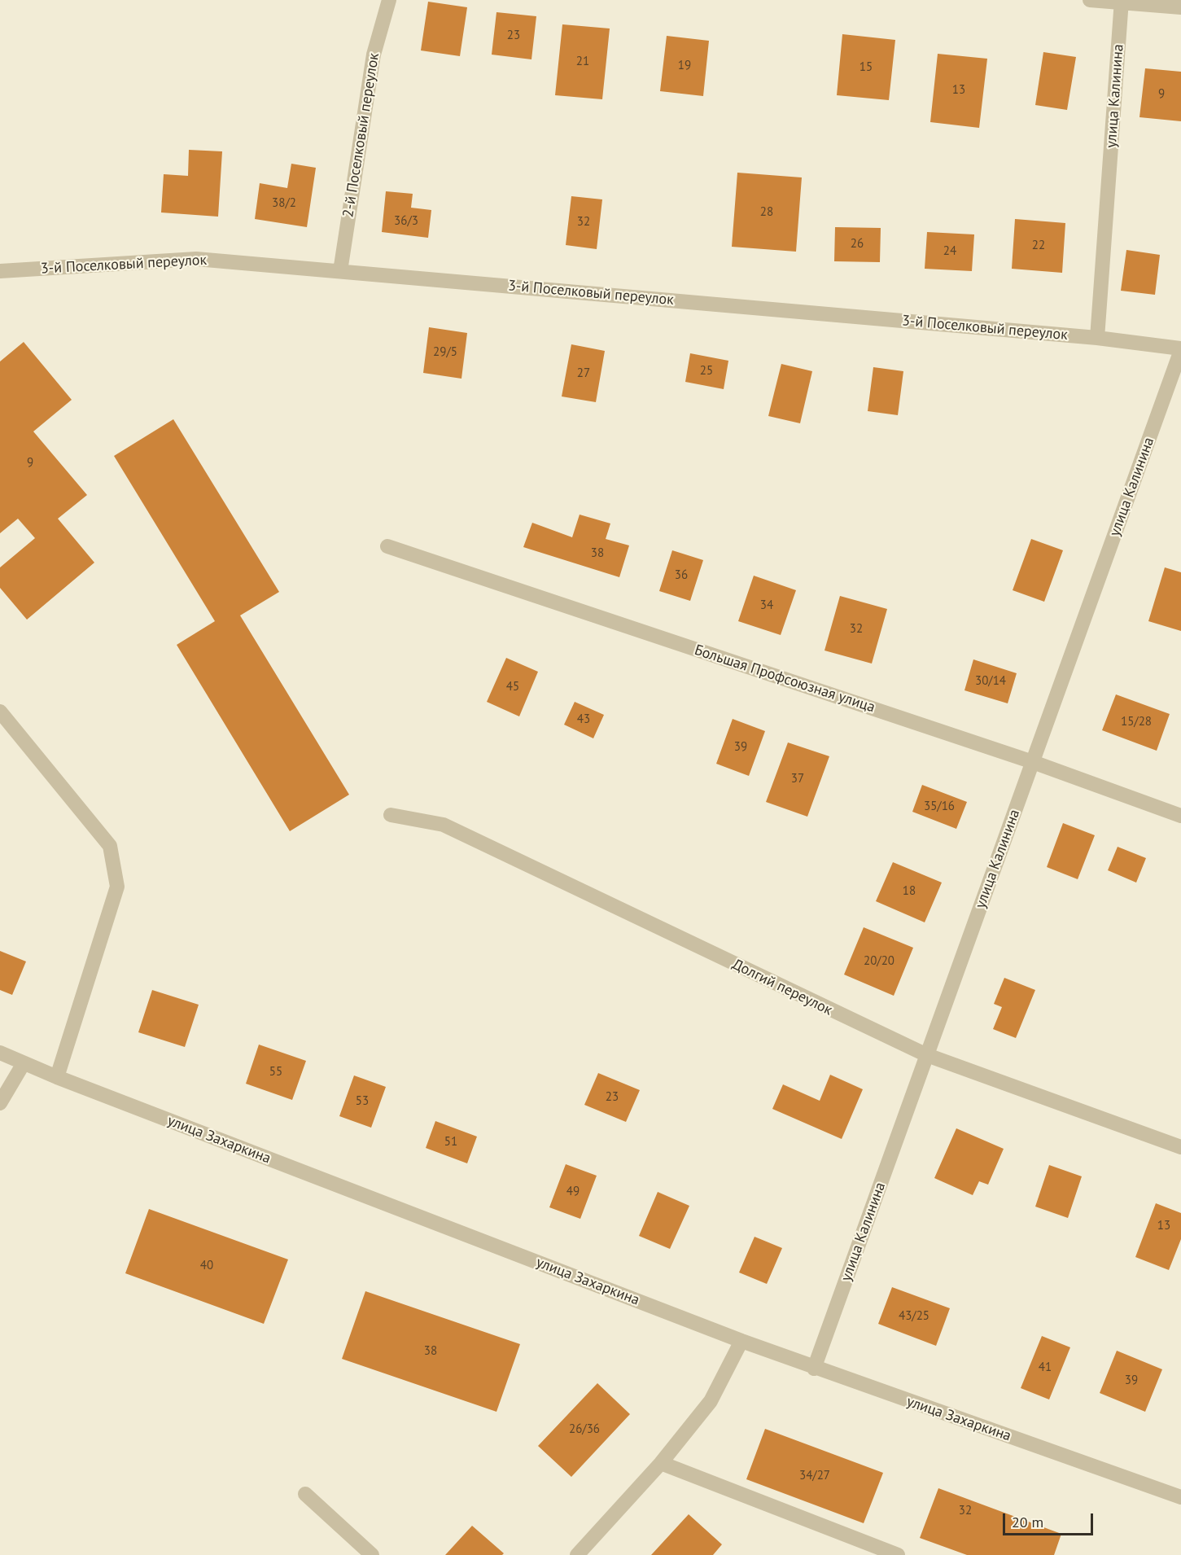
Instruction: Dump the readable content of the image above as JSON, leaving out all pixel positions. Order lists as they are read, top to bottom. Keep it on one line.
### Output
{"streets":{"street":["улица Калинина","2-й Поселковый переулок","3-й Поселковый переулок","Большая Профсоюзная улица","Долгий переулок","улица Захаркина"]},"crossings":[["улица Калинина","3-й Поселковый переулок"],["улица Калинина","Большая Профсоюзная улица"],["улица Калинина","Долгий переулок"],["улица Калинина","улица Захаркина"],["2-й Поселковый переулок","3-й Поселковый переулок"]],"house_numbers":["23","21","19","15","13","9","38/2","28","36/3","32","26","22","24","29/5","25","27","9","38","36","34","32","30/14","45","43","15/28","39","37","35/16","18","20/20","55","23","53","51","49","13","40","43/25","38","41","39","26/36","34/27","32"],"scale_bar":"20 m"}
